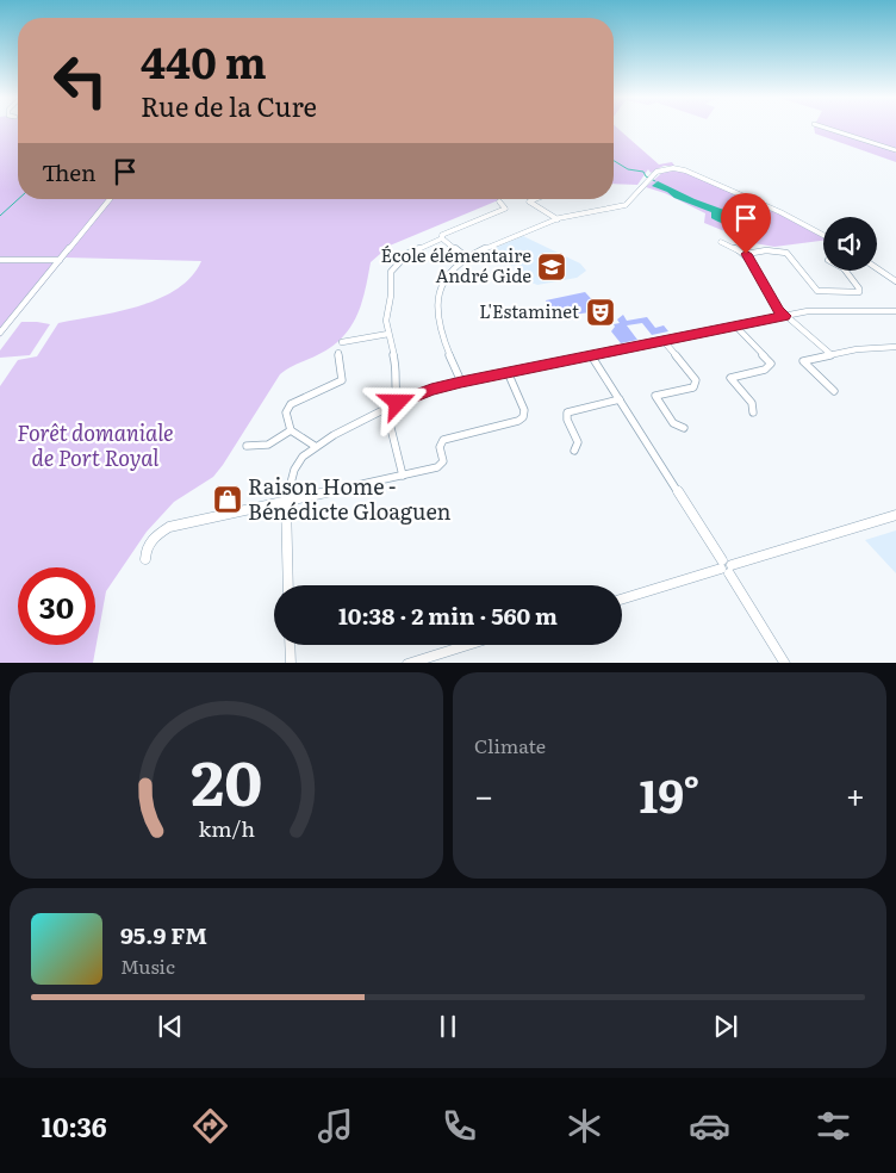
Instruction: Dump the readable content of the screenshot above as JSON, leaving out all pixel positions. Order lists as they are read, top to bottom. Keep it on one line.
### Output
{"parks":["Forêt domaniale de Port Royal"],"places":{"school or university":["École élémentaire André Gide"],"theatre":["L'Estaminet"],"shop":["Raison Home - Bénédicte Gloaguen"]},"page":{"turn":["440 m","Rue de la Cure"],"then":"Then","limit":"30","trip":"10:38 · 2 min · 560 m","tile":"Climate","heat":["−","19°","+"],"song":["95.9 FM","Music"],"tabs":"10:36","gauge":["20","km/h"]}}
